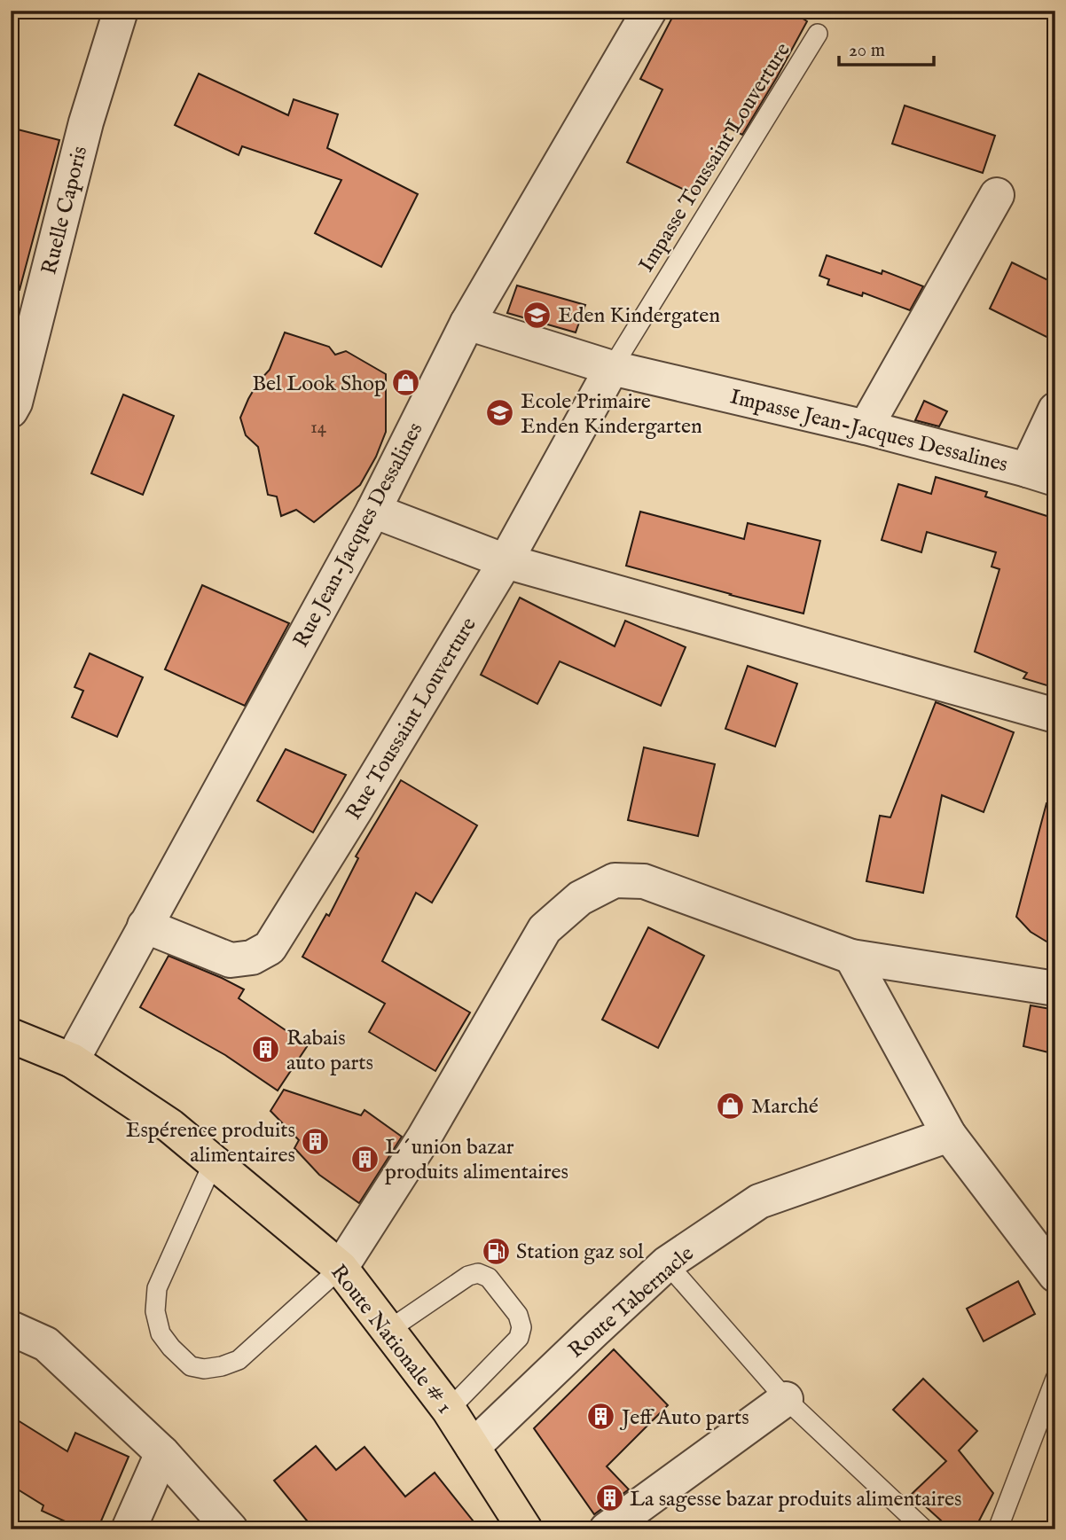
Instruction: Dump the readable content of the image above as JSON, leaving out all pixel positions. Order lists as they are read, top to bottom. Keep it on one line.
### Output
{"streets":{"main road":["Route Nationale # 1"],"street":["Ruelle Caporis","Impasse Jean-Jacques Dessalines","Rue Jean-Jacques Dessalines","Rue Toussaint Louverture","Route Tabernacle"],"lane":["Impasse Toussaint Louverture"]},"crossings":[["Impasse Toussaint Louverture","Impasse Jean-Jacques Dessalines"],["Impasse Toussaint Louverture","Rue Toussaint Louverture"],["Impasse Jean-Jacques Dessalines","Rue Jean-Jacques Dessalines"],["Impasse Jean-Jacques Dessalines","Rue Toussaint Louverture"],["Rue Jean-Jacques Dessalines","Rue Toussaint Louverture"],["Rue Jean-Jacques Dessalines","Route Nationale # 1"],["Route Tabernacle","Route Nationale # 1"]],"places":{"school or university":["Eden Kindergaten","Ecole Primaire Enden Kindergarten"],"shop":["Bel Look Shop","Marché"],"building":["Rabais auto parts","Espérence produits alimentaires","L´union bazar produits alimentaires","Jeff Auto parts","La sagesse bazar produits alimentaires"],"fuel station":["Station gaz sol"]},"house_numbers":["14"],"scale_bar":"20 m"}
